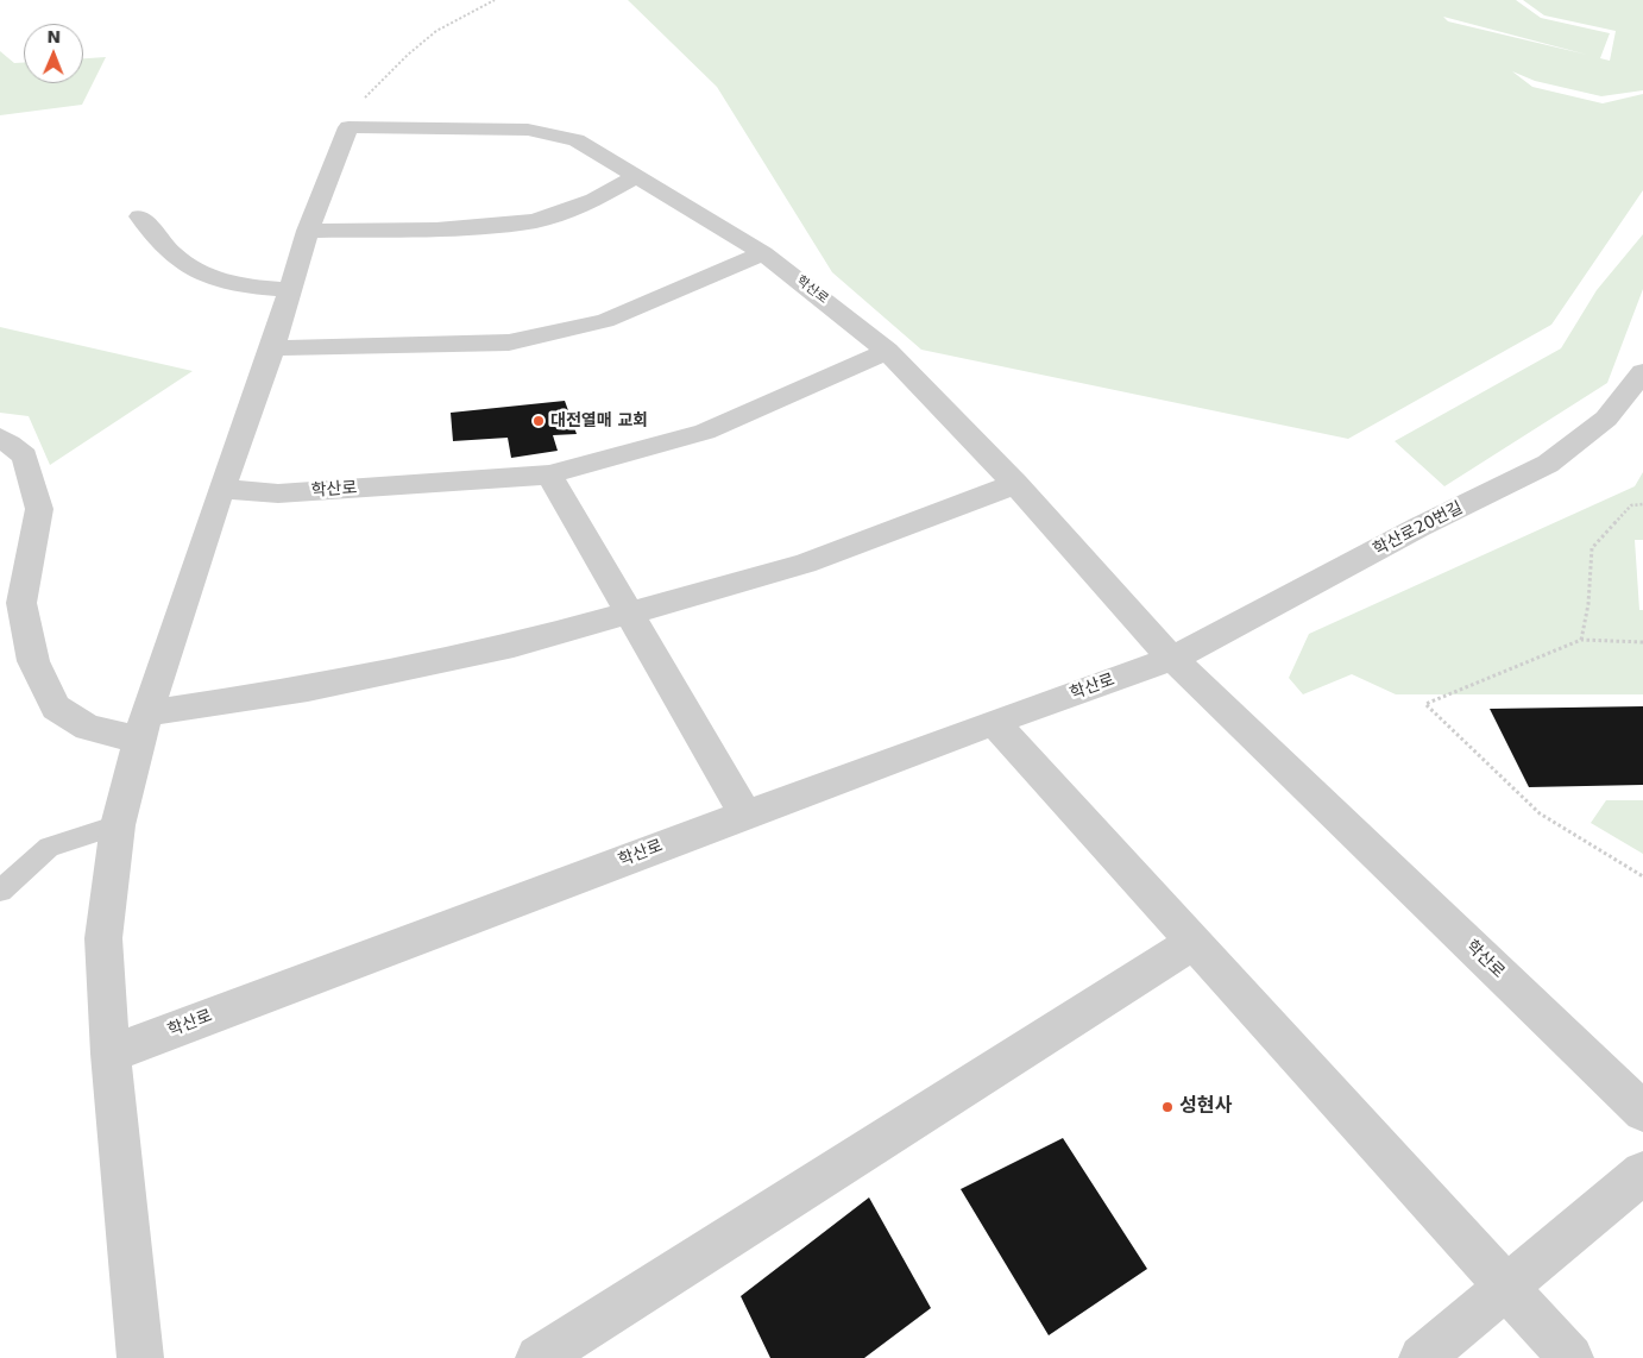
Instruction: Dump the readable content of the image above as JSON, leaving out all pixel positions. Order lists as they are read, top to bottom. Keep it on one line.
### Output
{"streets":{"street":["학산로","학산로20번길"]},"crossings":[["학산로","학산로20번길"]],"places":["대전열매 교회","성현사"],"north":"top"}
